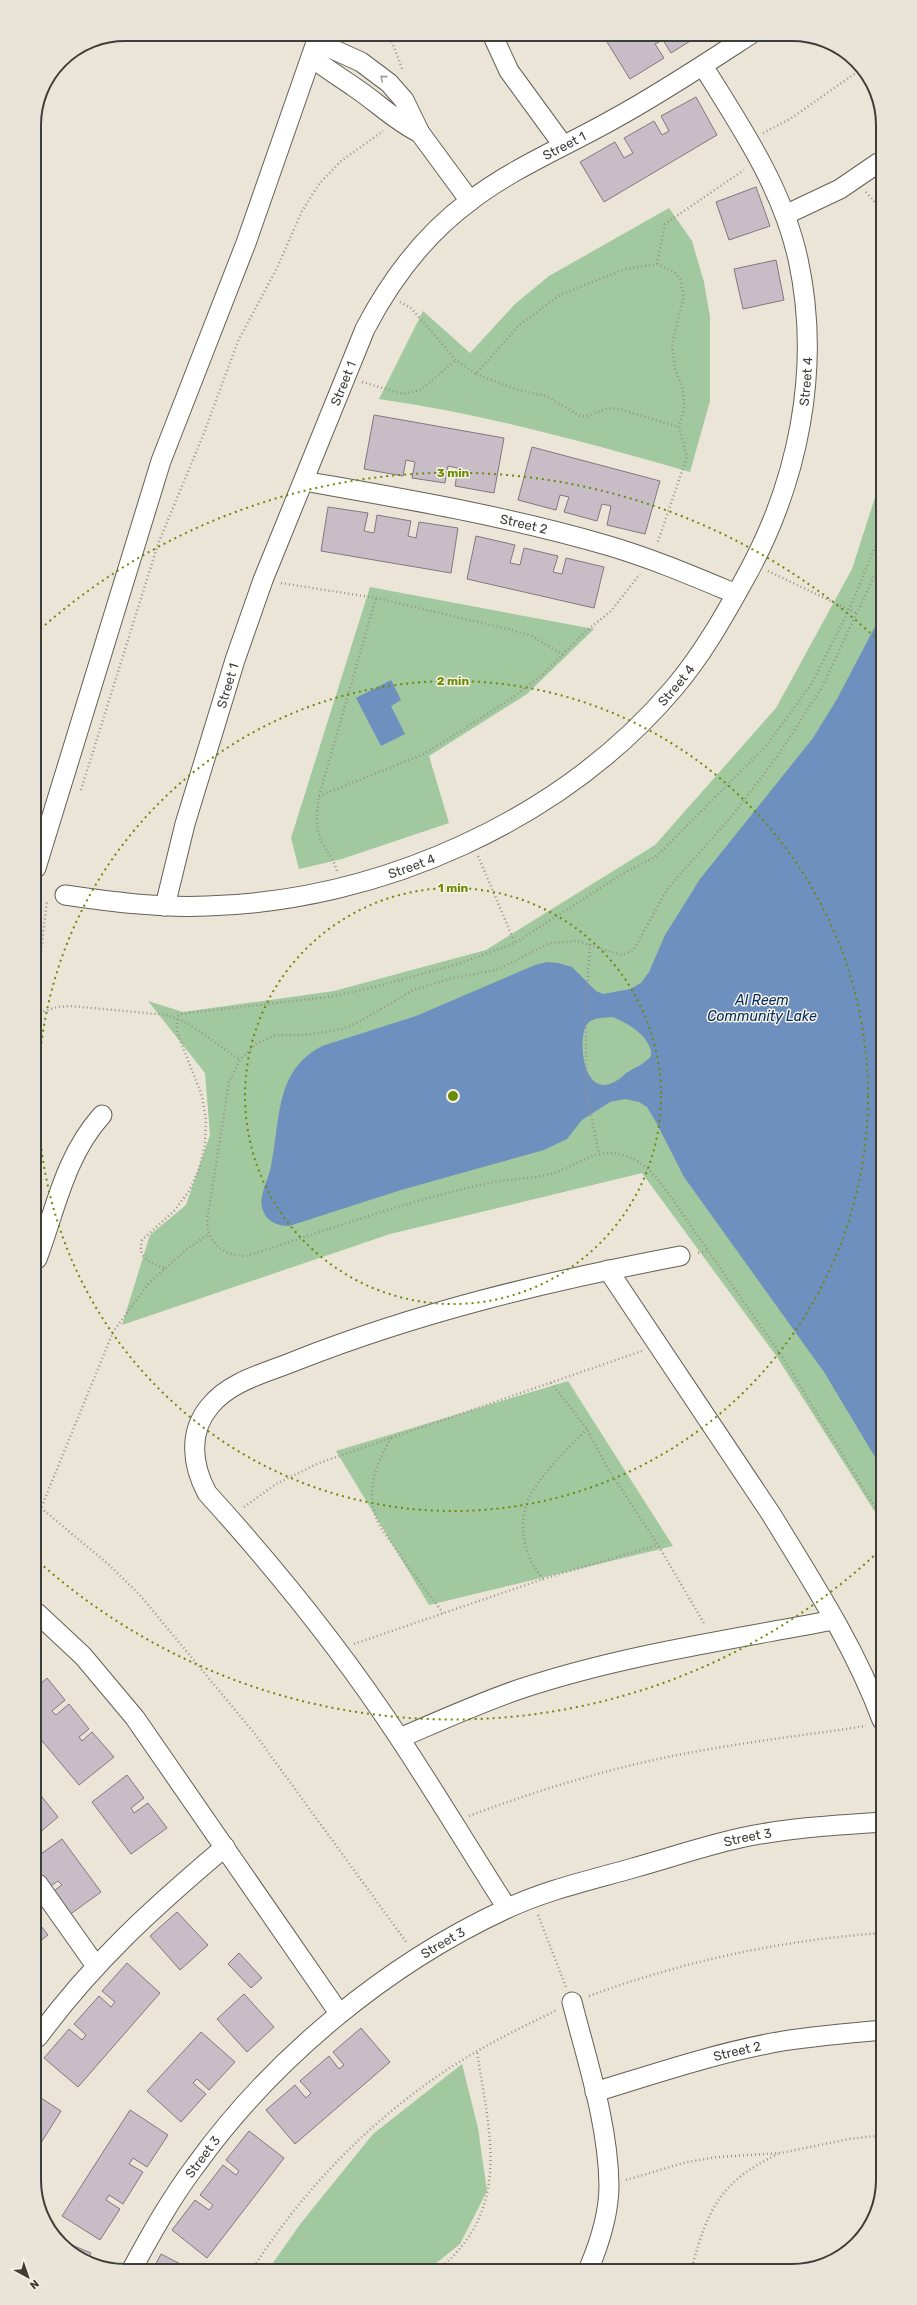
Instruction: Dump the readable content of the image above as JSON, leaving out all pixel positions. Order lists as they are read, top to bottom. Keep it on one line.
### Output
{"streets":{"street":["Street 1","Street 4","Street 2","Street 3"]},"crossings":[["Street 1","Street 4"],["Street 1","Street 2"],["Street 4","Street 2"]],"water":["Al Reem Community Lake"],"north":"bottom right","rings":["3 min","2 min","1 min"]}
